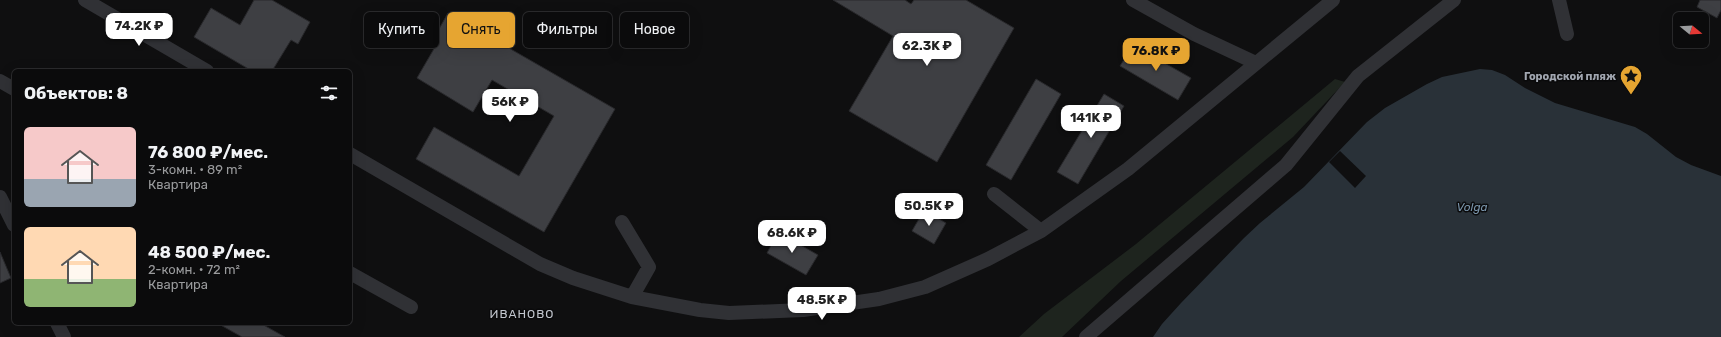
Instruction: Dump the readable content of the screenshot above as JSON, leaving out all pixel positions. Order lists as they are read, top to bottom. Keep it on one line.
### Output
{"districts":["ИВАНОВО"],"water":["Volga"],"places":{"place":["Городской пляж"]},"north":"right","page":{"chip":["Купить","Снять","Фильтры","Новое"],"price":["74.2K ₽","62.3K ₽","76.8K ₽","56K ₽","141K ₽","50.5K ₽","68.6K ₽","48.5K ₽"],"heading":"Объектов: 8","list":[{"name":"76 800 ₽/мес.","note":"3-комн. · 89 m² · Квартира"},{"name":"48 500 ₽/мес.","note":"2-комн. · 72 m² · Квартира"}]}}
